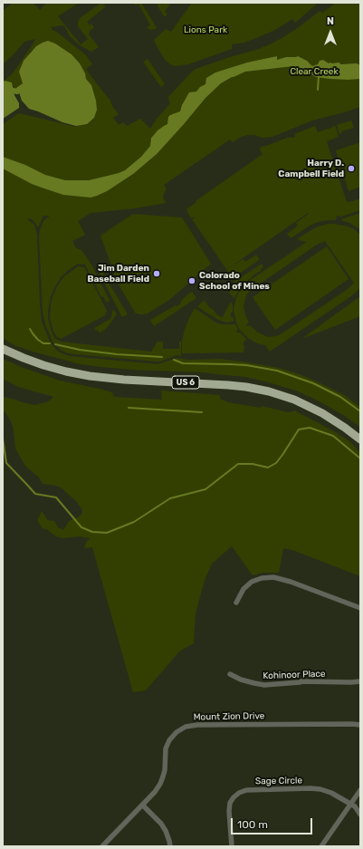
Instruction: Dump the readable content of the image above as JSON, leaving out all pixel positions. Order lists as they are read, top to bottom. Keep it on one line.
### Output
{"streets":{"highway":["US 6"],"street":["Kohinoor Place","Mount Zion Drive","Sage Circle"]},"parks":["Lions Park","Clear Creek"],"places":["Harry D. Campbell Field","Jim Darden Baseball Field","Colorado School of Mines"],"scale_bar":"100 m","north":"top"}
